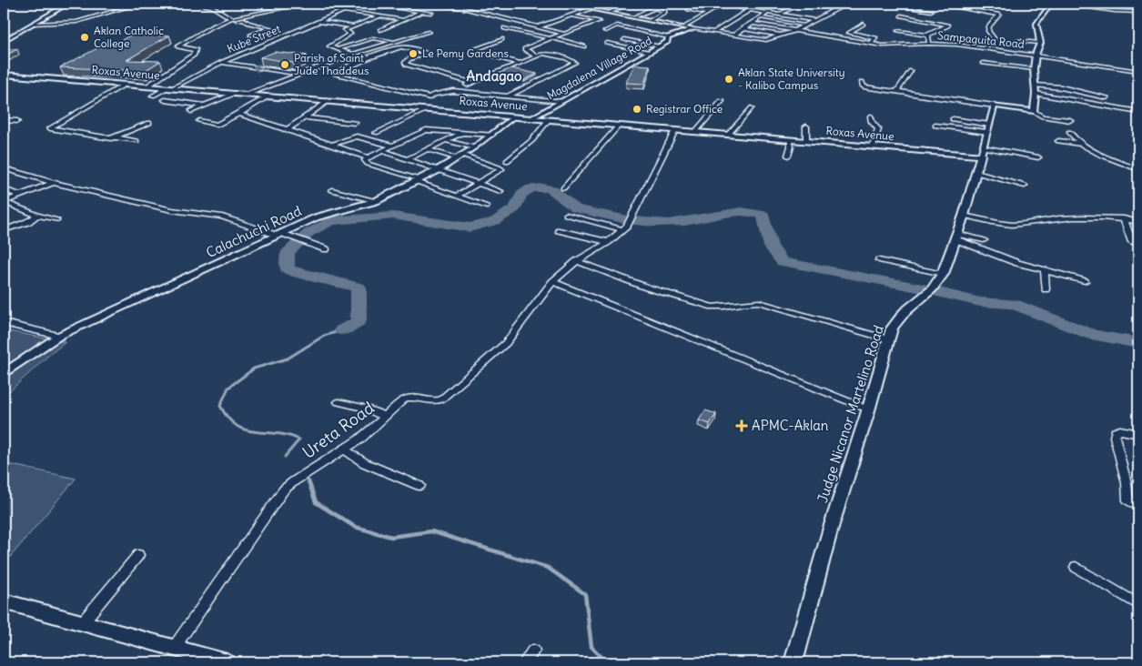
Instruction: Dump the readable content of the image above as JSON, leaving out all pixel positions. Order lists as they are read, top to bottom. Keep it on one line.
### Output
{"streets":{"main road":["Roxas Avenue","Judge Nicanor Martelino Road"],"street":["Kube Street","Sampaguita Road","Magdalena Village Road","Calachuchi Road","Ureta Road"]},"crossings":[["Kube Street","Roxas Avenue"],["Magdalena Village Road","Roxas Avenue"],["Roxas Avenue","Calachuchi Road"],["Roxas Avenue","Judge Nicanor Martelino Road"],["Roxas Avenue","Ureta Road"]],"districts":["Andagao"],"places":{"other":["Aklan Catholic College","Le Pemy Gardens","Parish of Saint Jude Thaddeus","Aklan State University - Kalibo Campus","Registrar Office"],"health":["APMC-Aklan"]}}
